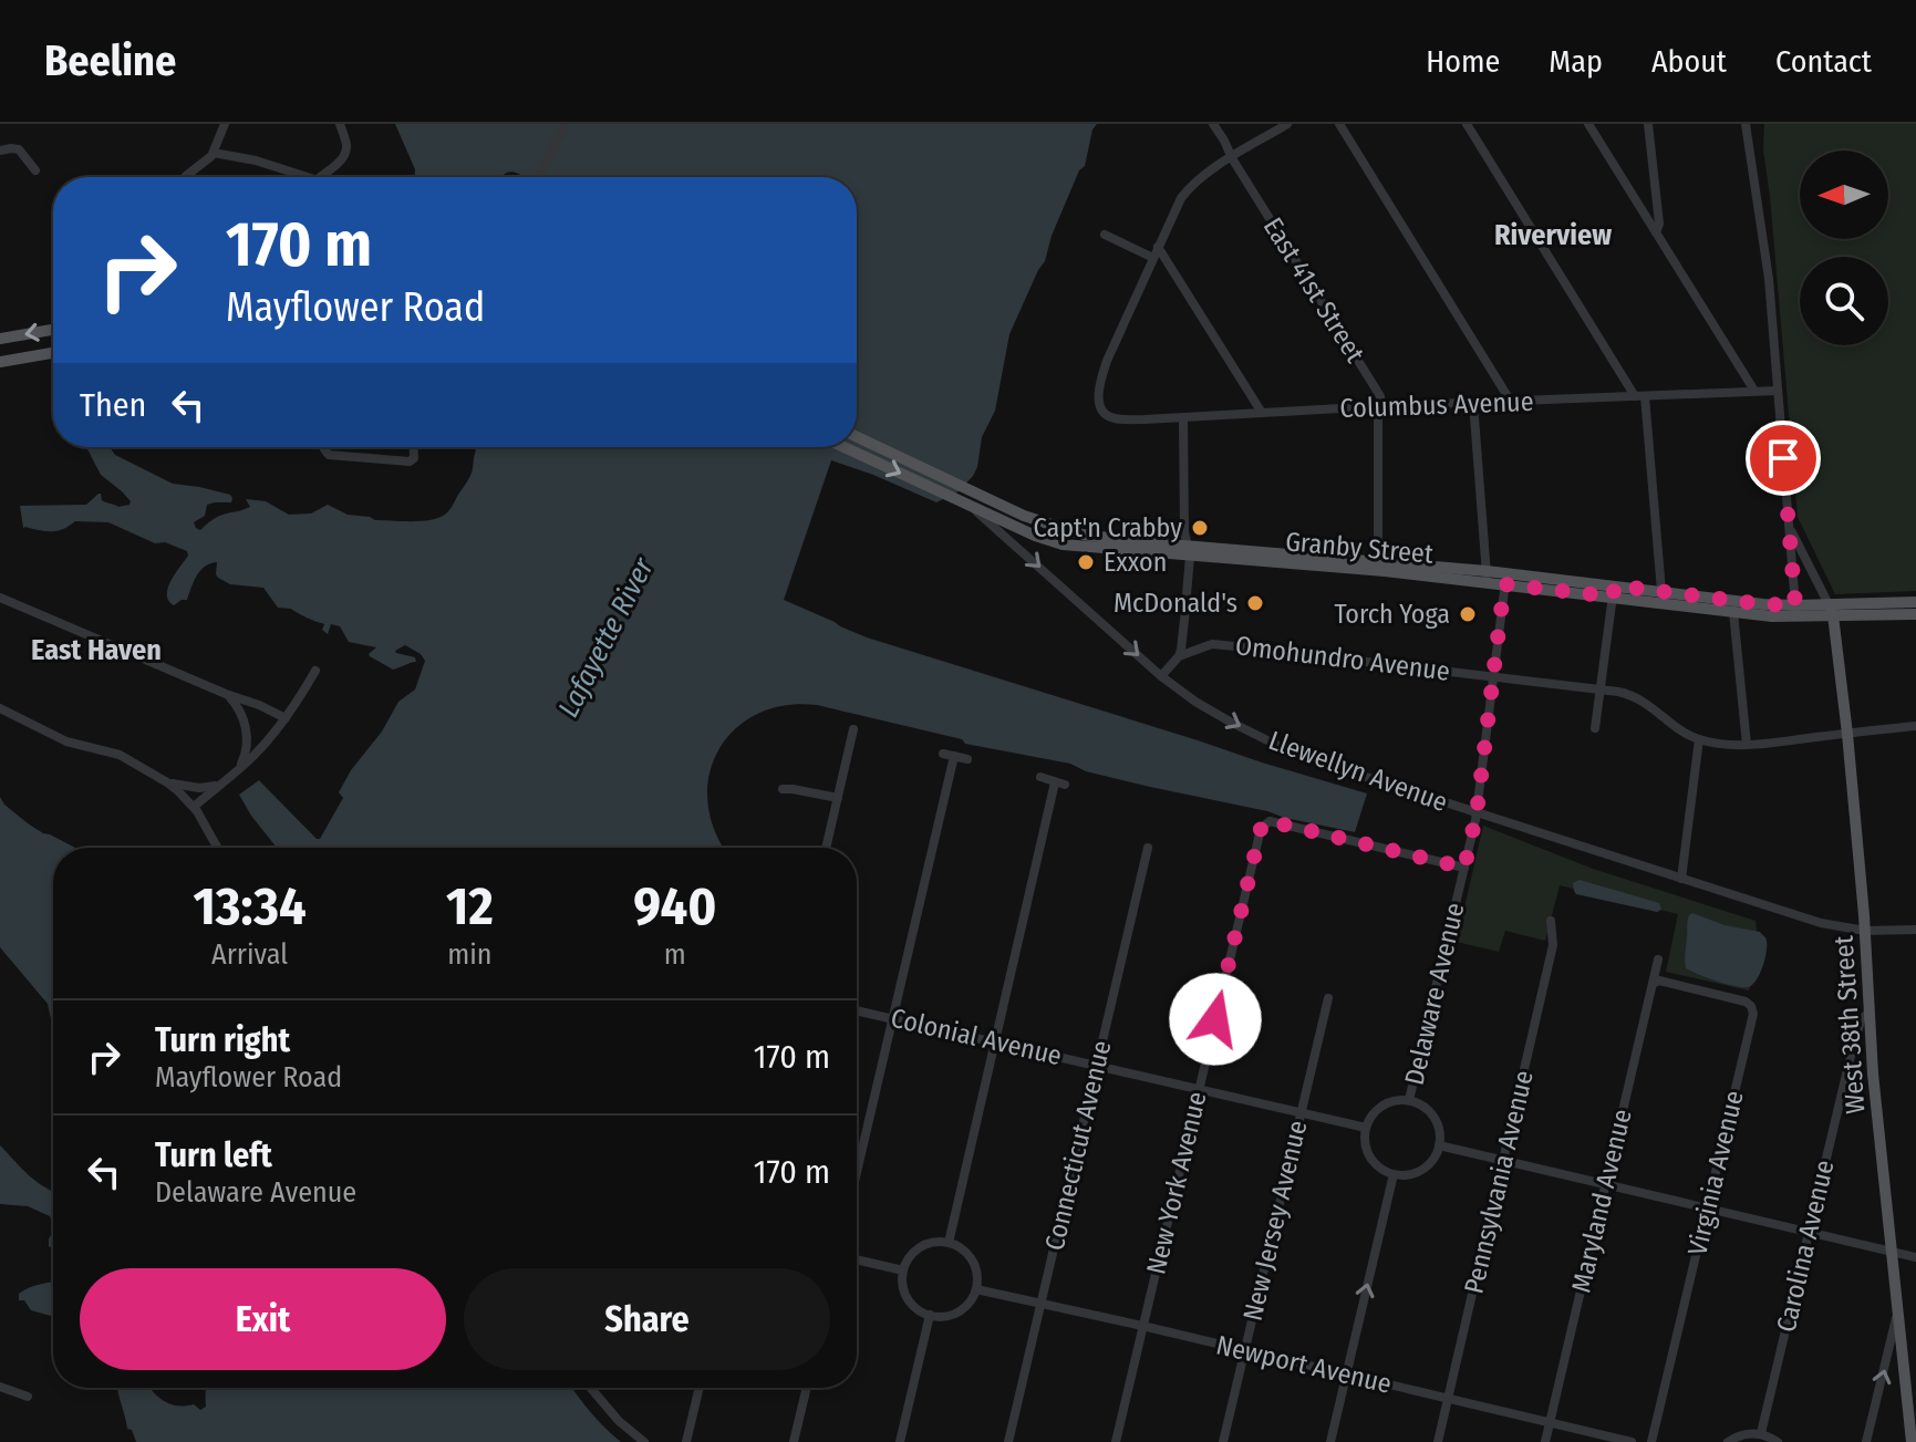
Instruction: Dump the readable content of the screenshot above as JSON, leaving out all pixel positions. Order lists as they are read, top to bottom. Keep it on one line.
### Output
{"streets":{"main road":["Granby Street","West 38th Street"],"street":["East 41st Street","Columbus Avenue","Omohundro Avenue","Llewellyn Avenue","Delaware Avenue","Colonial Avenue","Connecticut Avenue","Virginia Avenue","Pennsylvania Avenue","New York Avenue","Maryland Avenue","New Jersey Avenue","Carolina Avenue","Newport Avenue"]},"crossings":[["East 41st Street","Columbus Avenue"],["East 41st Street","Granby Street"],["Granby Street","Llewellyn Avenue"],["Granby Street","Delaware Avenue"],["Granby Street","West 38th Street"],["Omohundro Avenue","Delaware Avenue"],["Omohundro Avenue","West 38th Street"],["Llewellyn Avenue","Delaware Avenue"],["Llewellyn Avenue","West 38th Street"],["Delaware Avenue","Colonial Avenue"],["Delaware Avenue","New York Avenue"],["West 38th Street","Carolina Avenue"],["Colonial Avenue","Connecticut Avenue"],["Colonial Avenue","New York Avenue"],["Colonial Avenue","New Jersey Avenue"],["Connecticut Avenue","Newport Avenue"],["Virginia Avenue","Maryland Avenue"],["Pennsylvania Avenue","Newport Avenue"],["New York Avenue","Newport Avenue"],["Maryland Avenue","Newport Avenue"],["New Jersey Avenue","Newport Avenue"]],"one_way":["Llewellyn Avenue"],"districts":["Riverview","East Haven"],"water":["Lafayette River"],"places":["Capt'n Crabby","Exxon","McDonald's","Torch Yoga"],"north":"left","page":{"header":"Beeline","nav":["Home","Map","About","Contact"],"turn":["170 m","Mayflower Road"],"then":"Then","eta":["13:34","Arrival","12","min","940","m"],"list":[{"name":"Turn right","note":"Mayflower Road","value":"170 m"},{"name":"Turn left","note":"Delaware Avenue","value":"170 m"}],"buttons":["Exit","Share"]}}
